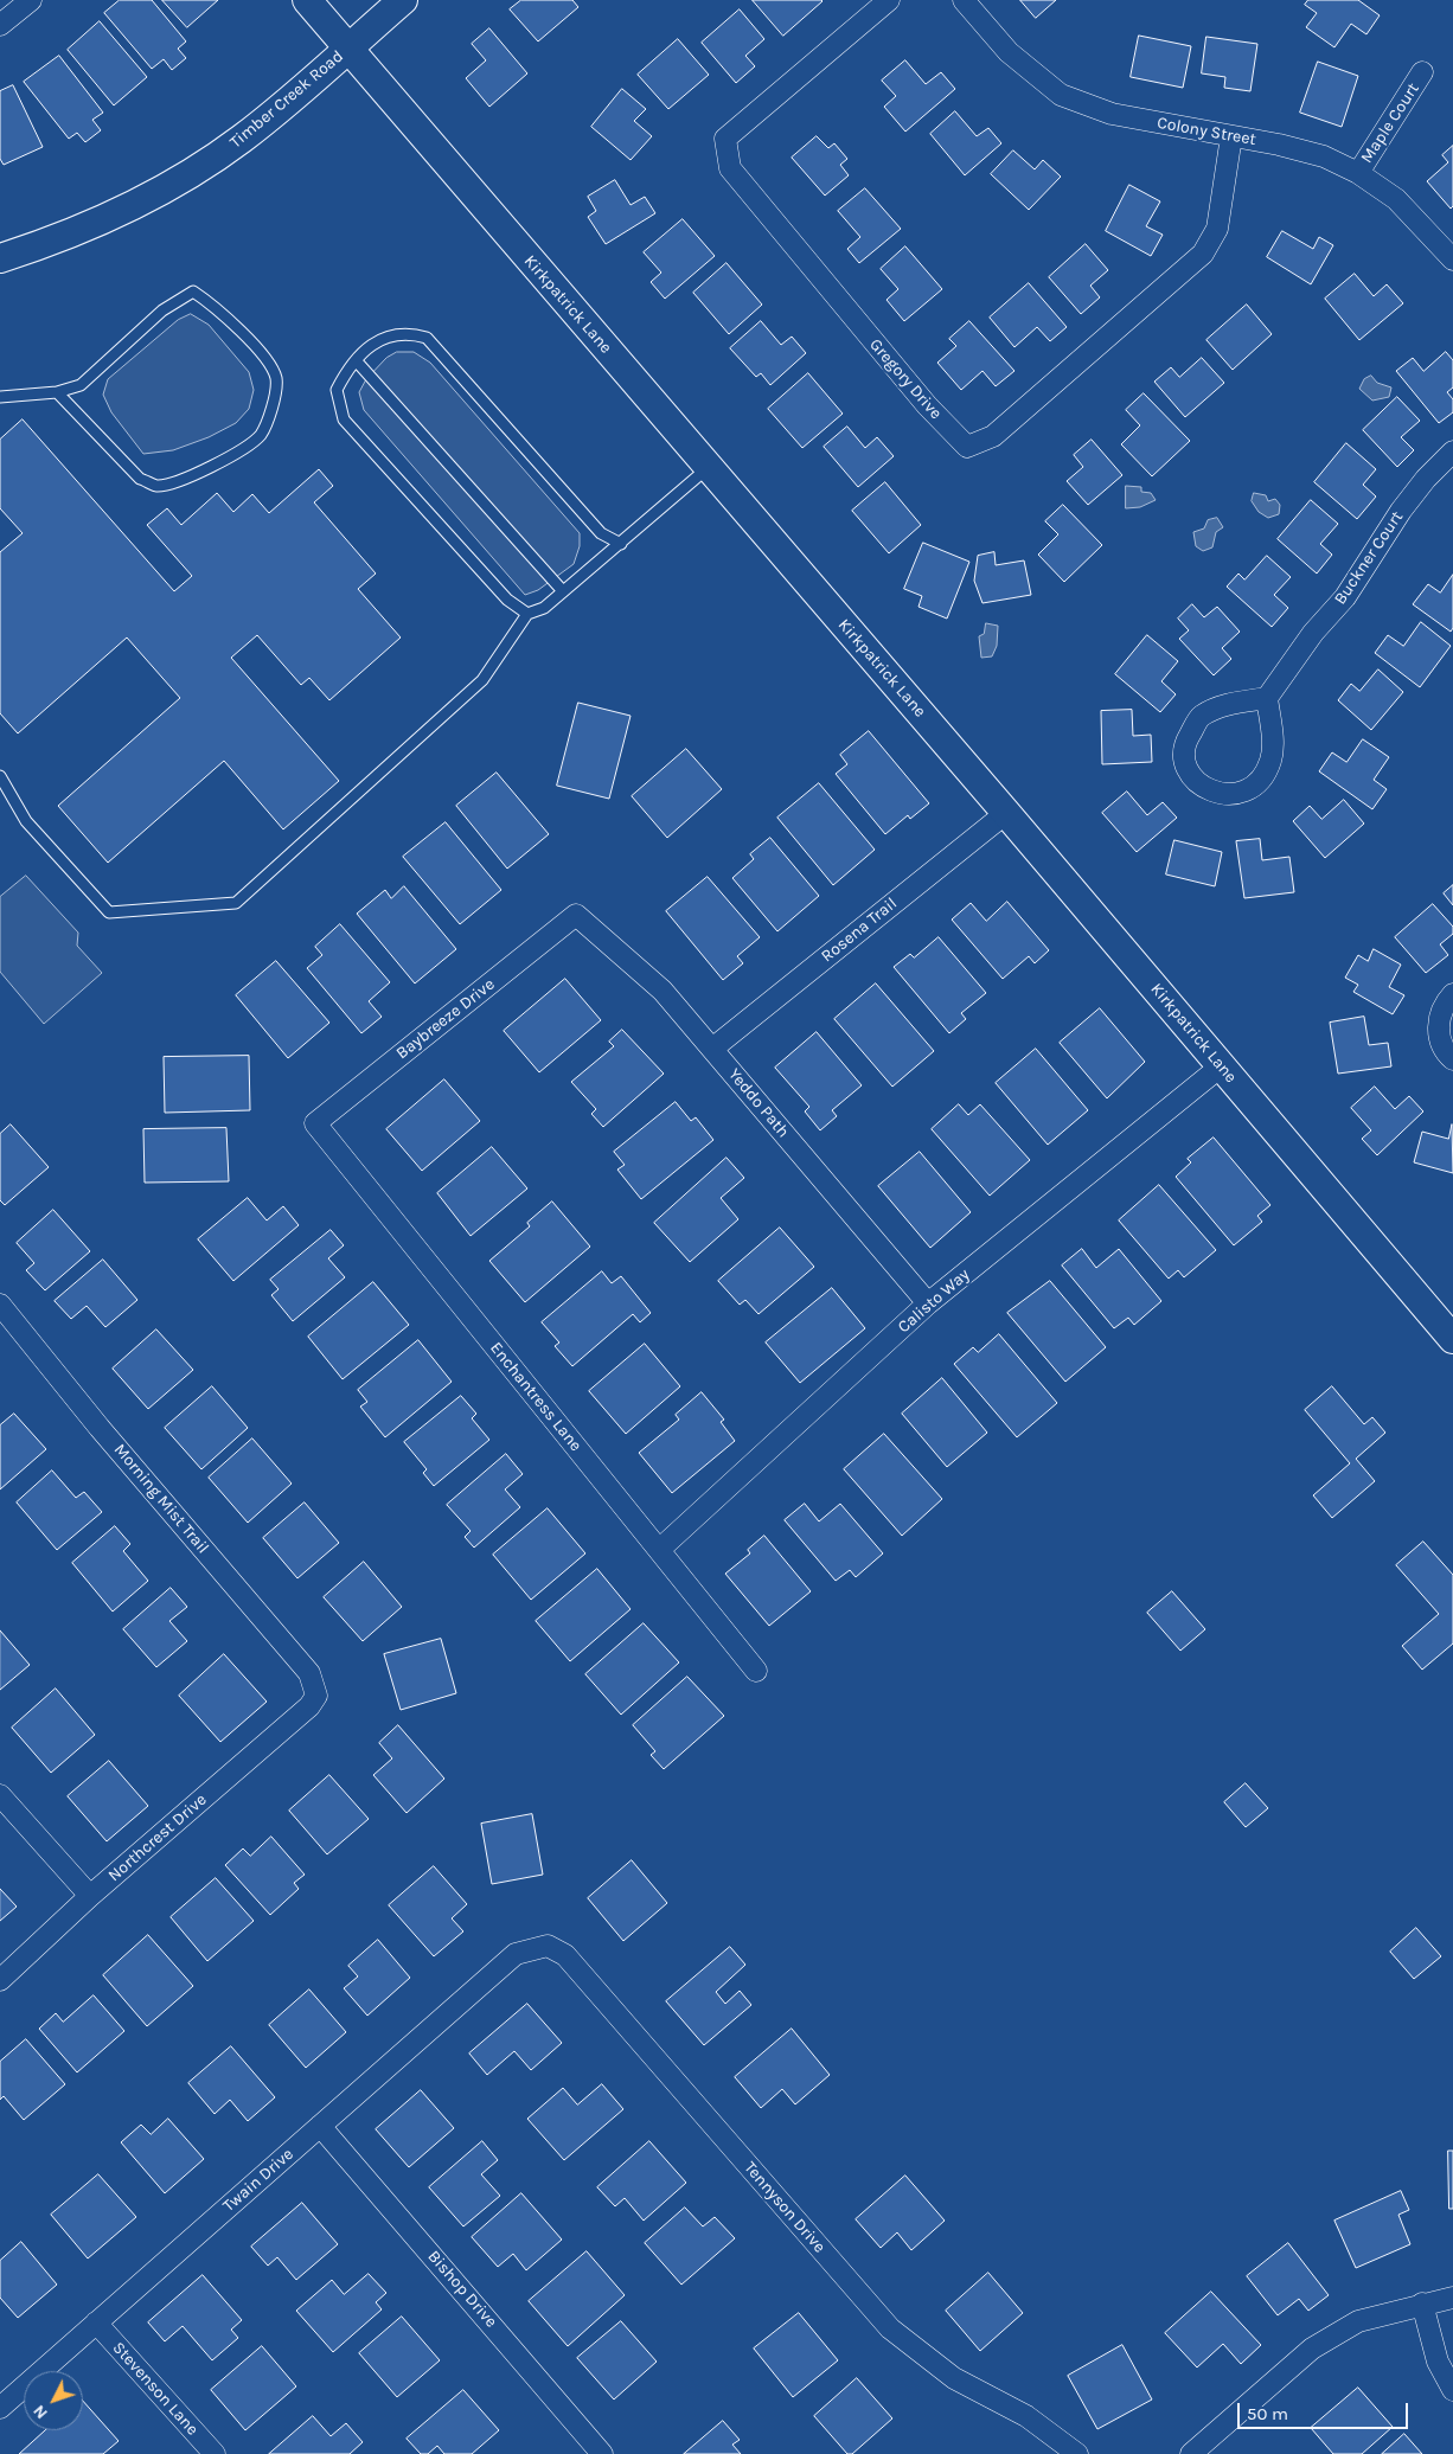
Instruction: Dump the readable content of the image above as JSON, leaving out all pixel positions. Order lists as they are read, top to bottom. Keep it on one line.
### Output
{"streets":{"street":["Timber Creek Road","Maple Court","Colony Street","Kirkpatrick Lane","Gregory Drive","Buckner Court","Rosena Trail","Baybreeze Drive","Yeddo Path","Calisto Way","Enchantress Lane","Morning Mist Trail","Northcrest Drive","Twain Drive","Tennyson Drive","Bishop Drive","Stevenson Lane"]},"crossings":[["Timber Creek Road","Kirkpatrick Lane"],["Maple Court","Colony Street"],["Colony Street","Gregory Drive"],["Kirkpatrick Lane","Rosena Trail"],["Kirkpatrick Lane","Calisto Way"],["Rosena Trail","Yeddo Path"],["Baybreeze Drive","Yeddo Path"],["Baybreeze Drive","Enchantress Lane"],["Yeddo Path","Calisto Way"],["Calisto Way","Enchantress Lane"],["Morning Mist Trail","Northcrest Drive"],["Twain Drive","Tennyson Drive"],["Twain Drive","Bishop Drive"],["Twain Drive","Stevenson Lane"]],"scale_bar":"50 m","north":"bottom left"}
